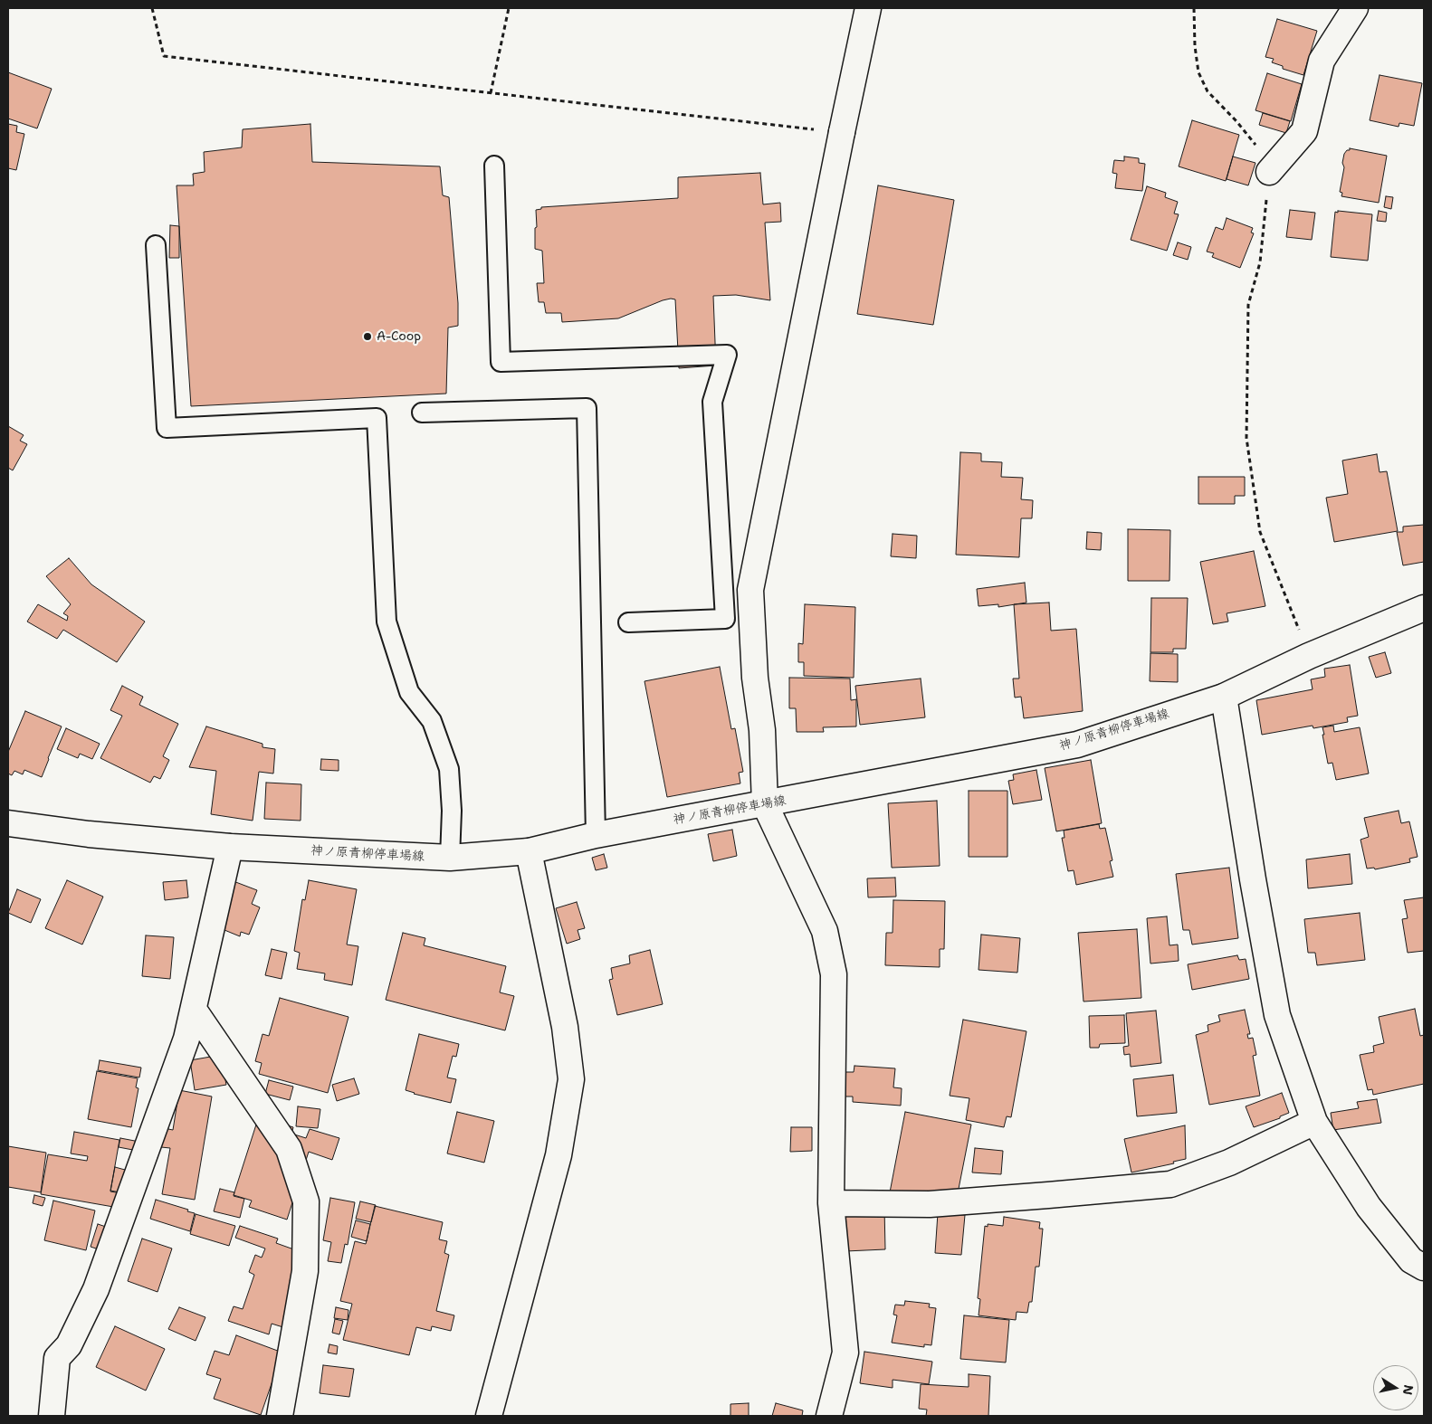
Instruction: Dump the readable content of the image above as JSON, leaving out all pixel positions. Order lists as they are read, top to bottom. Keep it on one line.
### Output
{"streets":{"street":["神ノ原青柳停車場線"]},"places":["A-Coop"],"north":"right"}
